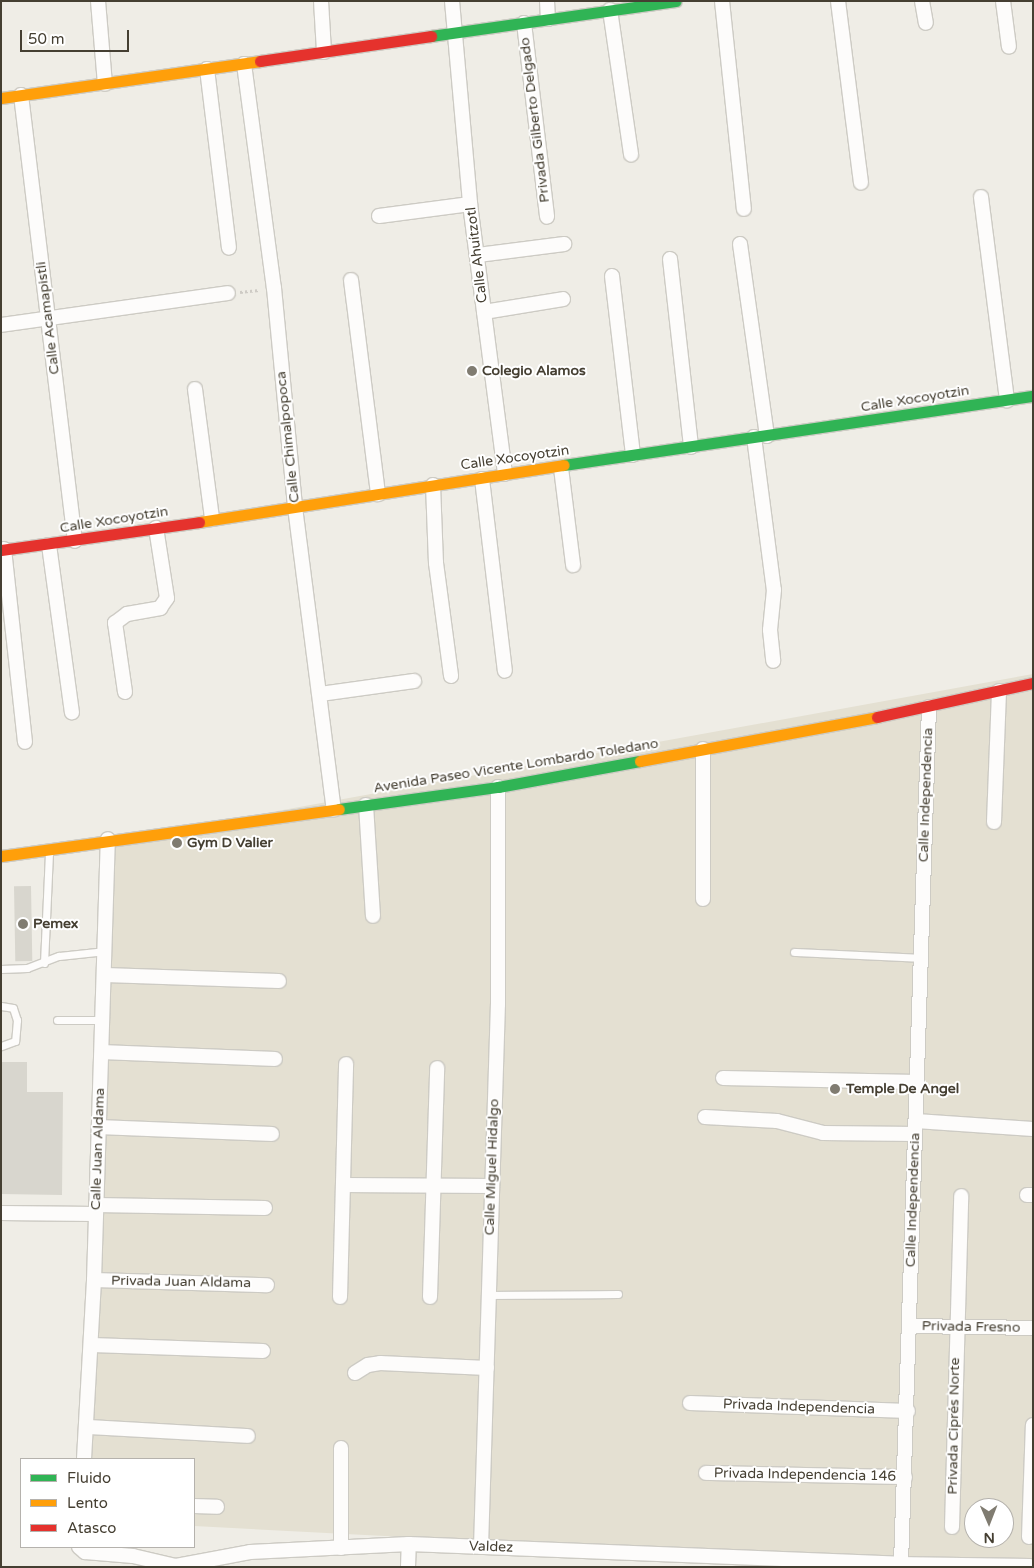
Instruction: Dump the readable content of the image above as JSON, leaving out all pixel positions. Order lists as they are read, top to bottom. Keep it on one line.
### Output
{"streets":{"street":["Privada Gilberto Delgado","Calle Ahuítzotl","Calle Acamapistli","Calle Xocoyotzin","Calle Chimalpopoca","Avenida Paseo Vicente Lombardo Toledano","Calle Independencia","Calle Juan Aldama","Calle Miguel Hidalgo","Privada Juan Aldama","Privada Fresno","Privada Independencia","Privada Ciprés Norte","Privada Independencia 146","Valdez"]},"crossings":[["Calle Ahuítzotl","Calle Xocoyotzin"],["Calle Acamapistli","Calle Xocoyotzin"],["Calle Xocoyotzin","Calle Chimalpopoca"],["Calle Chimalpopoca","Avenida Paseo Vicente Lombardo Toledano"],["Avenida Paseo Vicente Lombardo Toledano","Calle Independencia"],["Avenida Paseo Vicente Lombardo Toledano","Calle Juan Aldama"],["Avenida Paseo Vicente Lombardo Toledano","Calle Miguel Hidalgo"],["Calle Independencia","Privada Fresno"],["Calle Independencia","Privada Independencia"],["Calle Independencia","Privada Independencia 146"],["Calle Independencia","Valdez"],["Calle Juan Aldama","Privada Juan Aldama"],["Calle Miguel Hidalgo","Valdez"],["Privada Fresno","Privada Ciprés Norte"]],"places":["Colegio Alamos","Gym D Valier","Pemex","Temple De Angel"],"legend":["Fluido","Lento","Atasco"],"scale_bar":"50 m","north":"bottom"}
